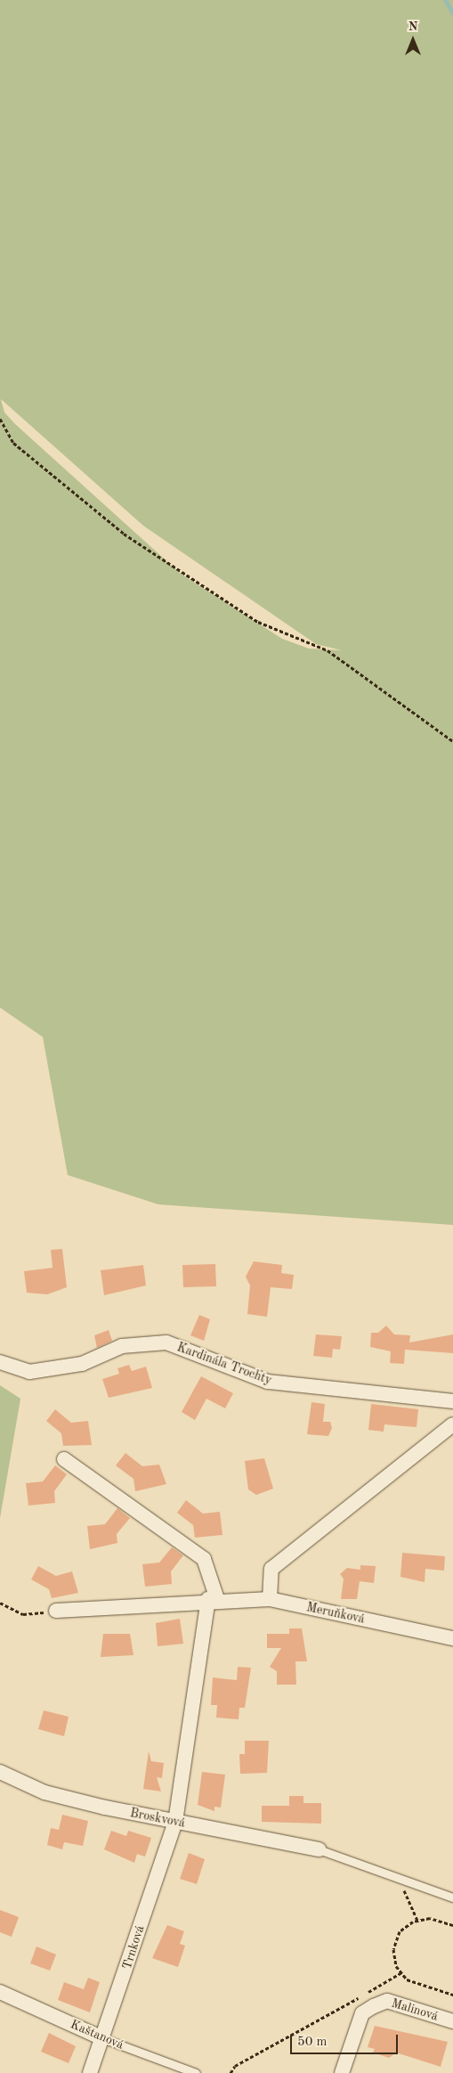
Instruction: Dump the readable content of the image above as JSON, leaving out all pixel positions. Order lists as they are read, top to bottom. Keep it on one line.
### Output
{"streets":{"street":["Kardinála Trochty","Meruňková","Broskvová","Trnková","Malinová","Kaštanová"]},"crossings":[["Meruňková","Trnková"],["Broskvová","Trnková"],["Trnková","Kaštanová"]],"scale_bar":"50 m","north":"top"}
